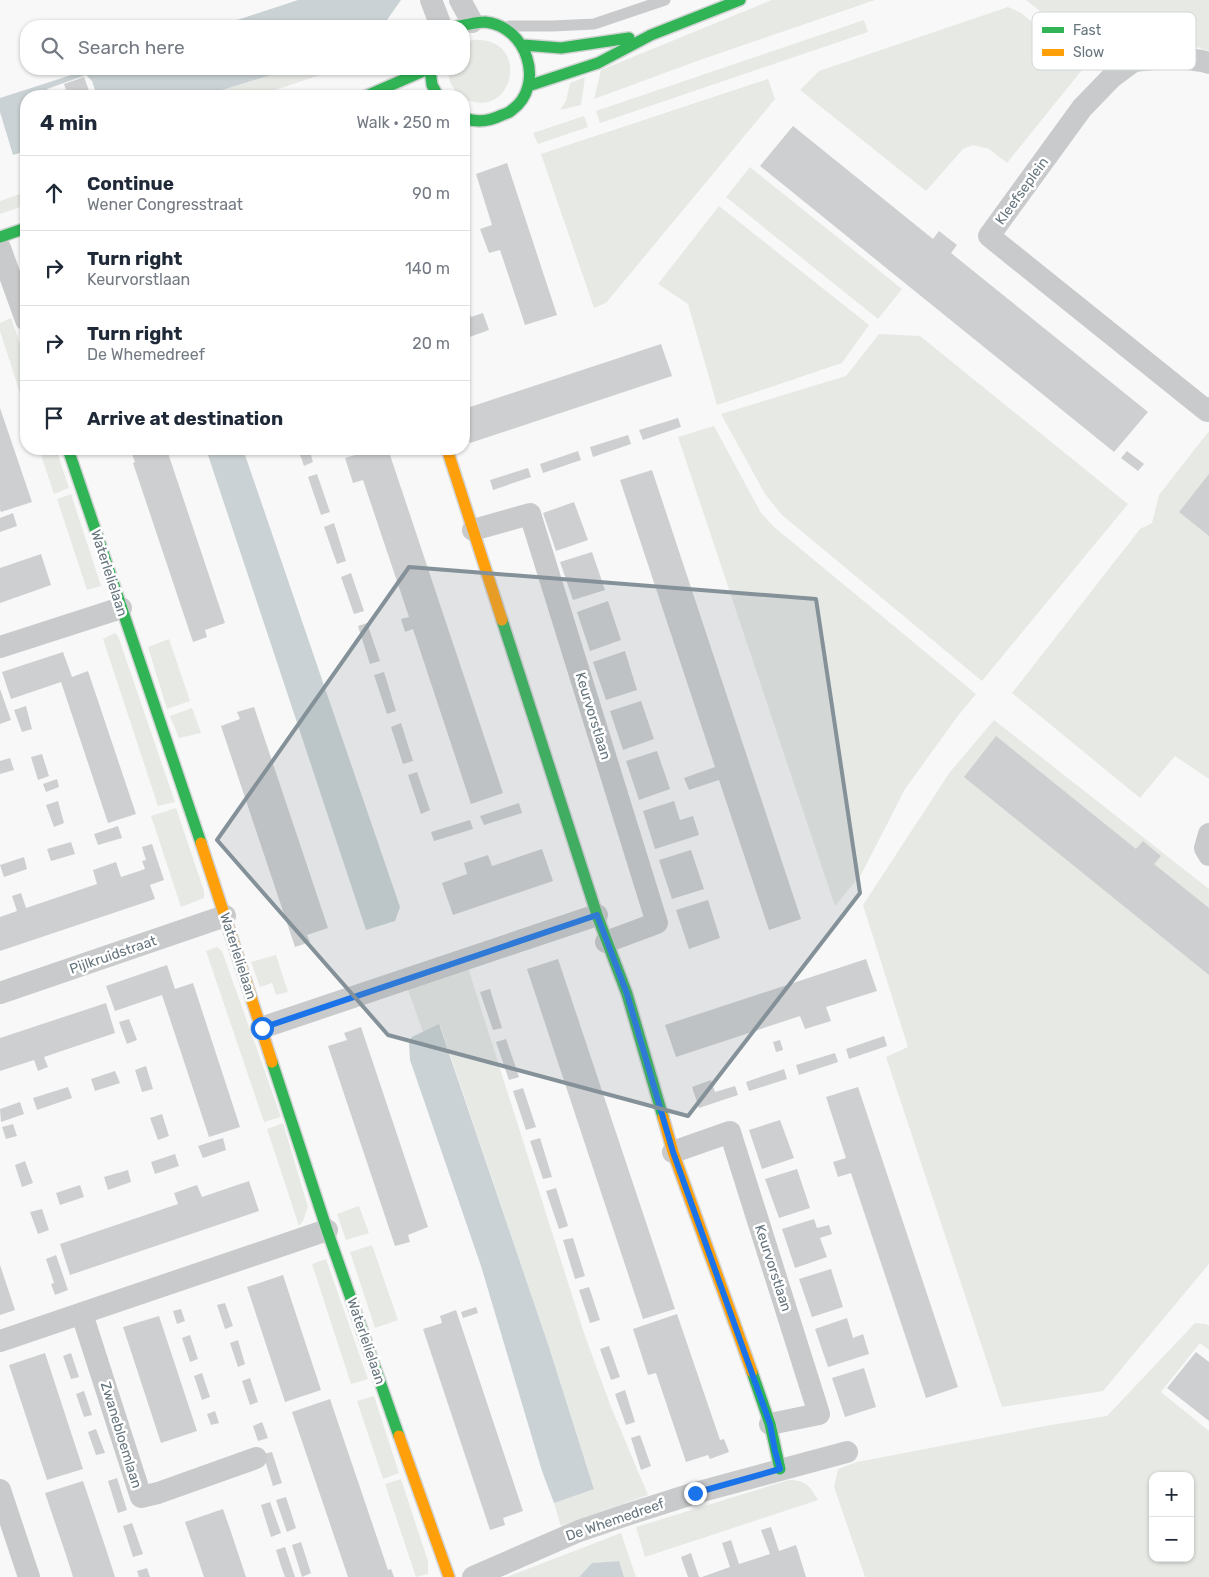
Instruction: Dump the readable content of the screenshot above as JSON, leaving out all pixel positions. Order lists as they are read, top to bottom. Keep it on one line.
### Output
{"streets":{"street":["Kleefseplein","Waterlelielaan","Keurvorstlaan","Pijlkruidstraat","Zwanebloemlaan","De Whemedreef"]},"crossings":[["Waterlelielaan","Pijlkruidstraat"]],"legend":["Fast","Slow"],"page":{"search":"Search here","heading":["4 min","Walk · 250 m"],"list":[["Continue","Wener Congresstraat","90 m"],["Turn right","Keurvorstlaan","140 m"],["Turn right","De Whemedreef","20 m"],"Arrive at destination"],"map_buttons":["+","−"]}}
